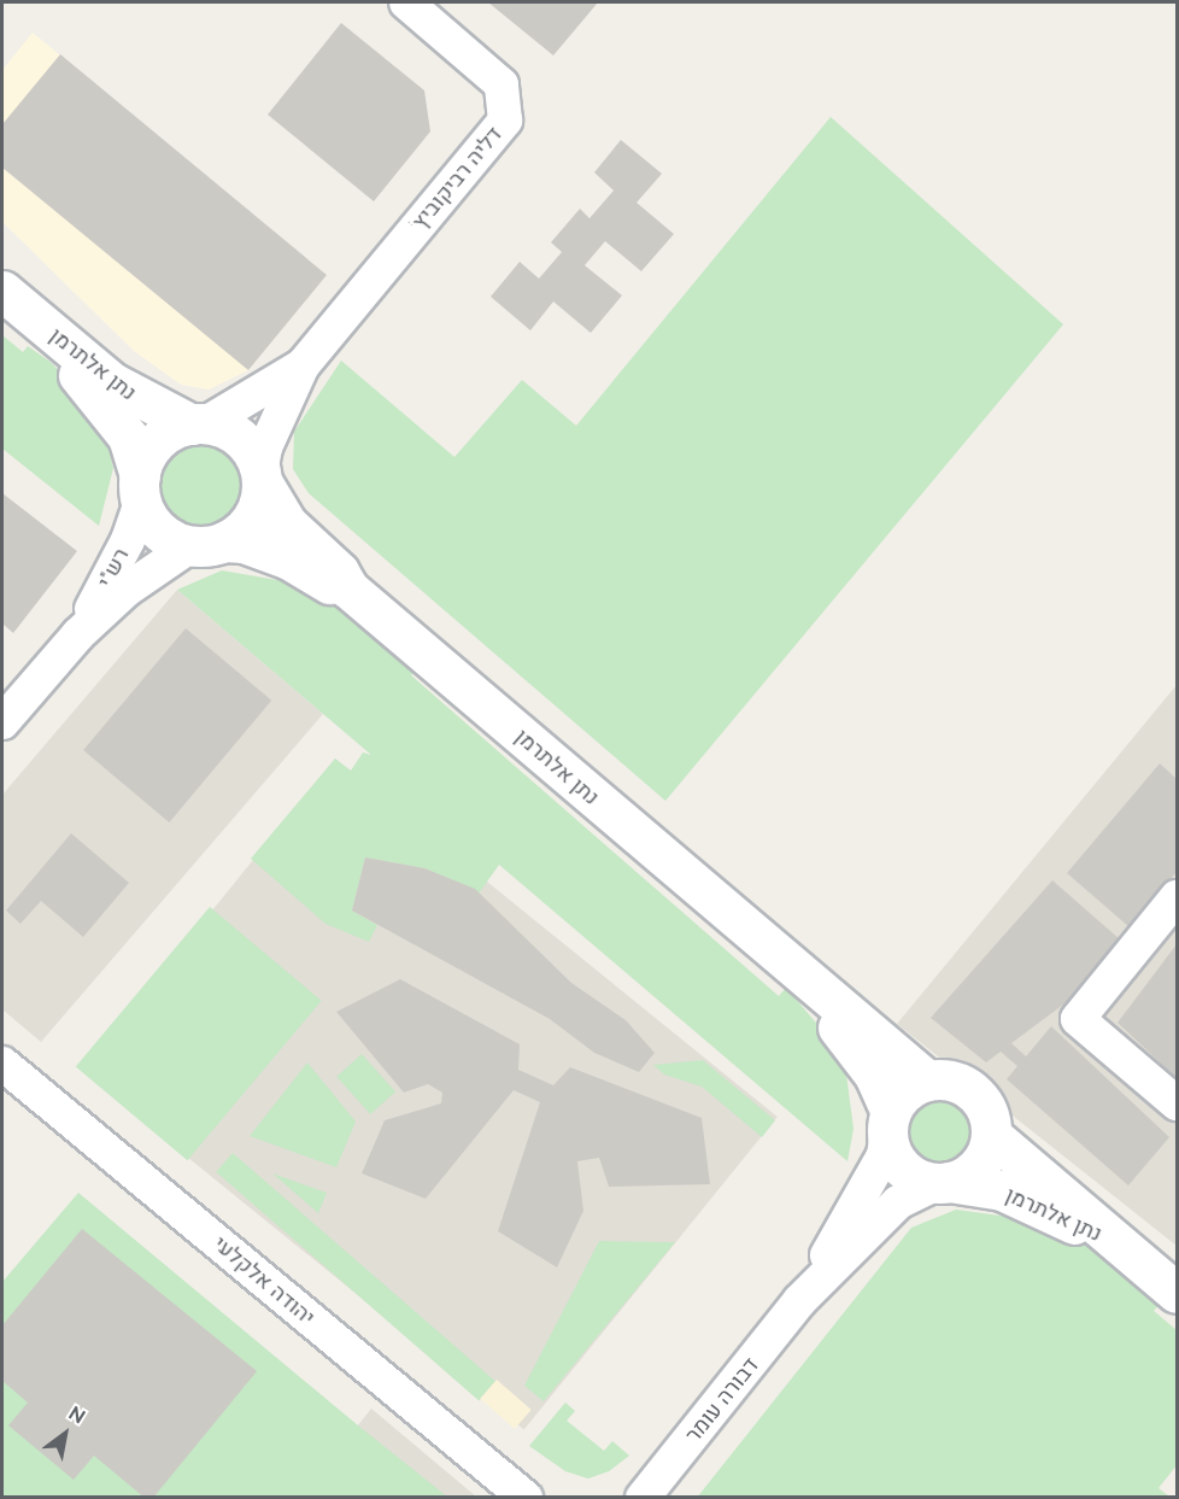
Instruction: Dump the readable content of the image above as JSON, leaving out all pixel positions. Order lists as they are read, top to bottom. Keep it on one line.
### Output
{"streets":{"street":["'דליה רביקוביץ","נתן אלתרמן","רש\"י","יהודה אלקלעי","דבורה עומר"]},"crossings":[["'דליה רביקוביץ","נתן אלתרמן"],["'דליה רביקוביץ","רש\"י"],["נתן אלתרמן","רש\"י"],["נתן אלתרמן","דבורה עומר"]],"north":"top right"}
